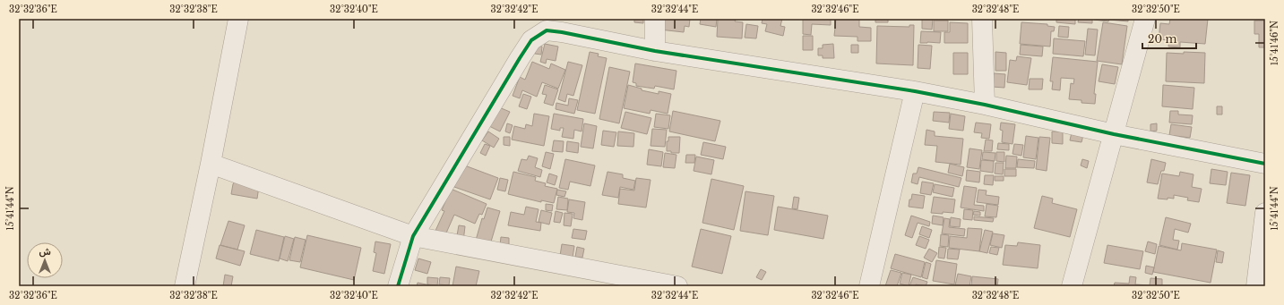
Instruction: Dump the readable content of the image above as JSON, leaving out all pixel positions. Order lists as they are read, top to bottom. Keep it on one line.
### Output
{"scale_bar":"20 m","north":"top","coordinates":["32°32'36\"E","32°32'38\"E","32°32'40\"E","32°32'42\"E","32°32'44\"E","32°32'46\"E","32°32'48\"E","32°32'50\"E","15°41'46\"N","15°41'44\"N"]}
